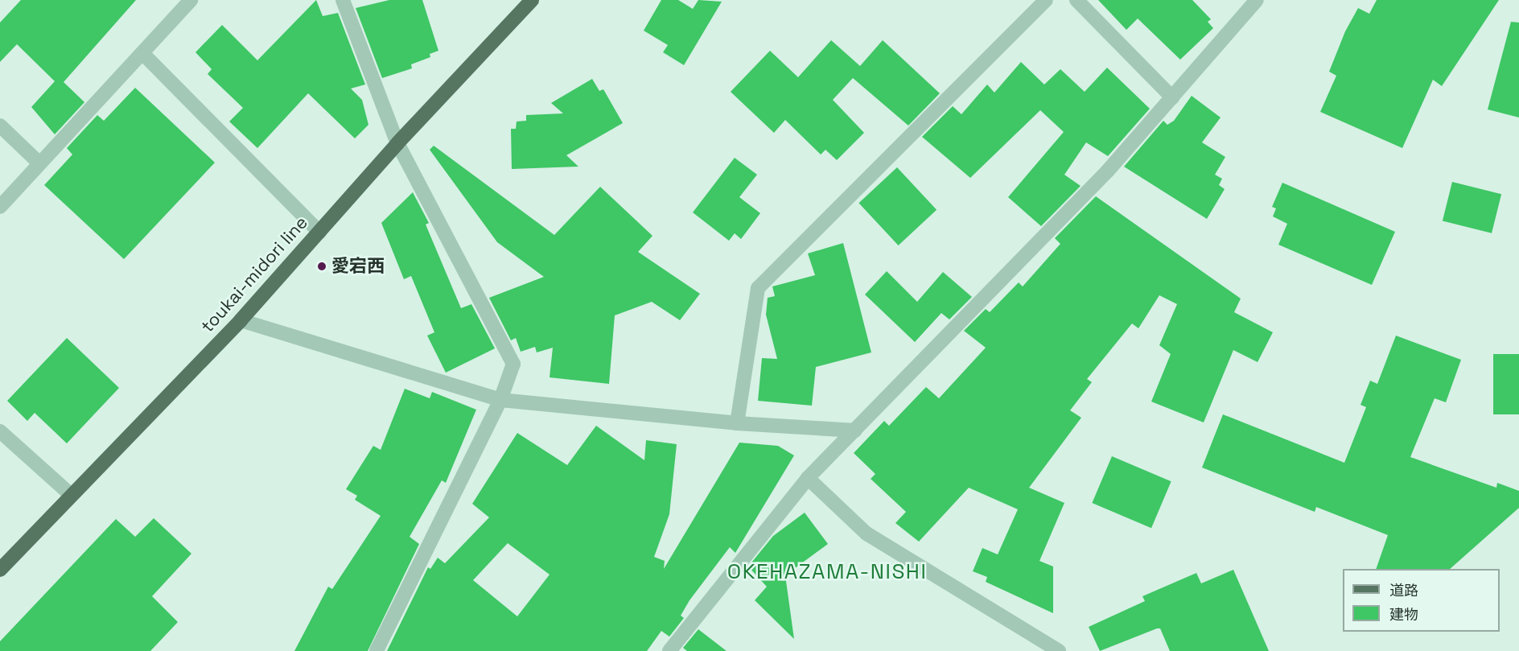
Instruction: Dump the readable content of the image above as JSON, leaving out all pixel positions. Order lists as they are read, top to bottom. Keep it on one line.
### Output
{"streets":{"main road":["toukai-midori line"]},"districts":["OKEHAZAMA-NISHI"],"places":["愛宕西"],"legend":["道路","建物"]}
